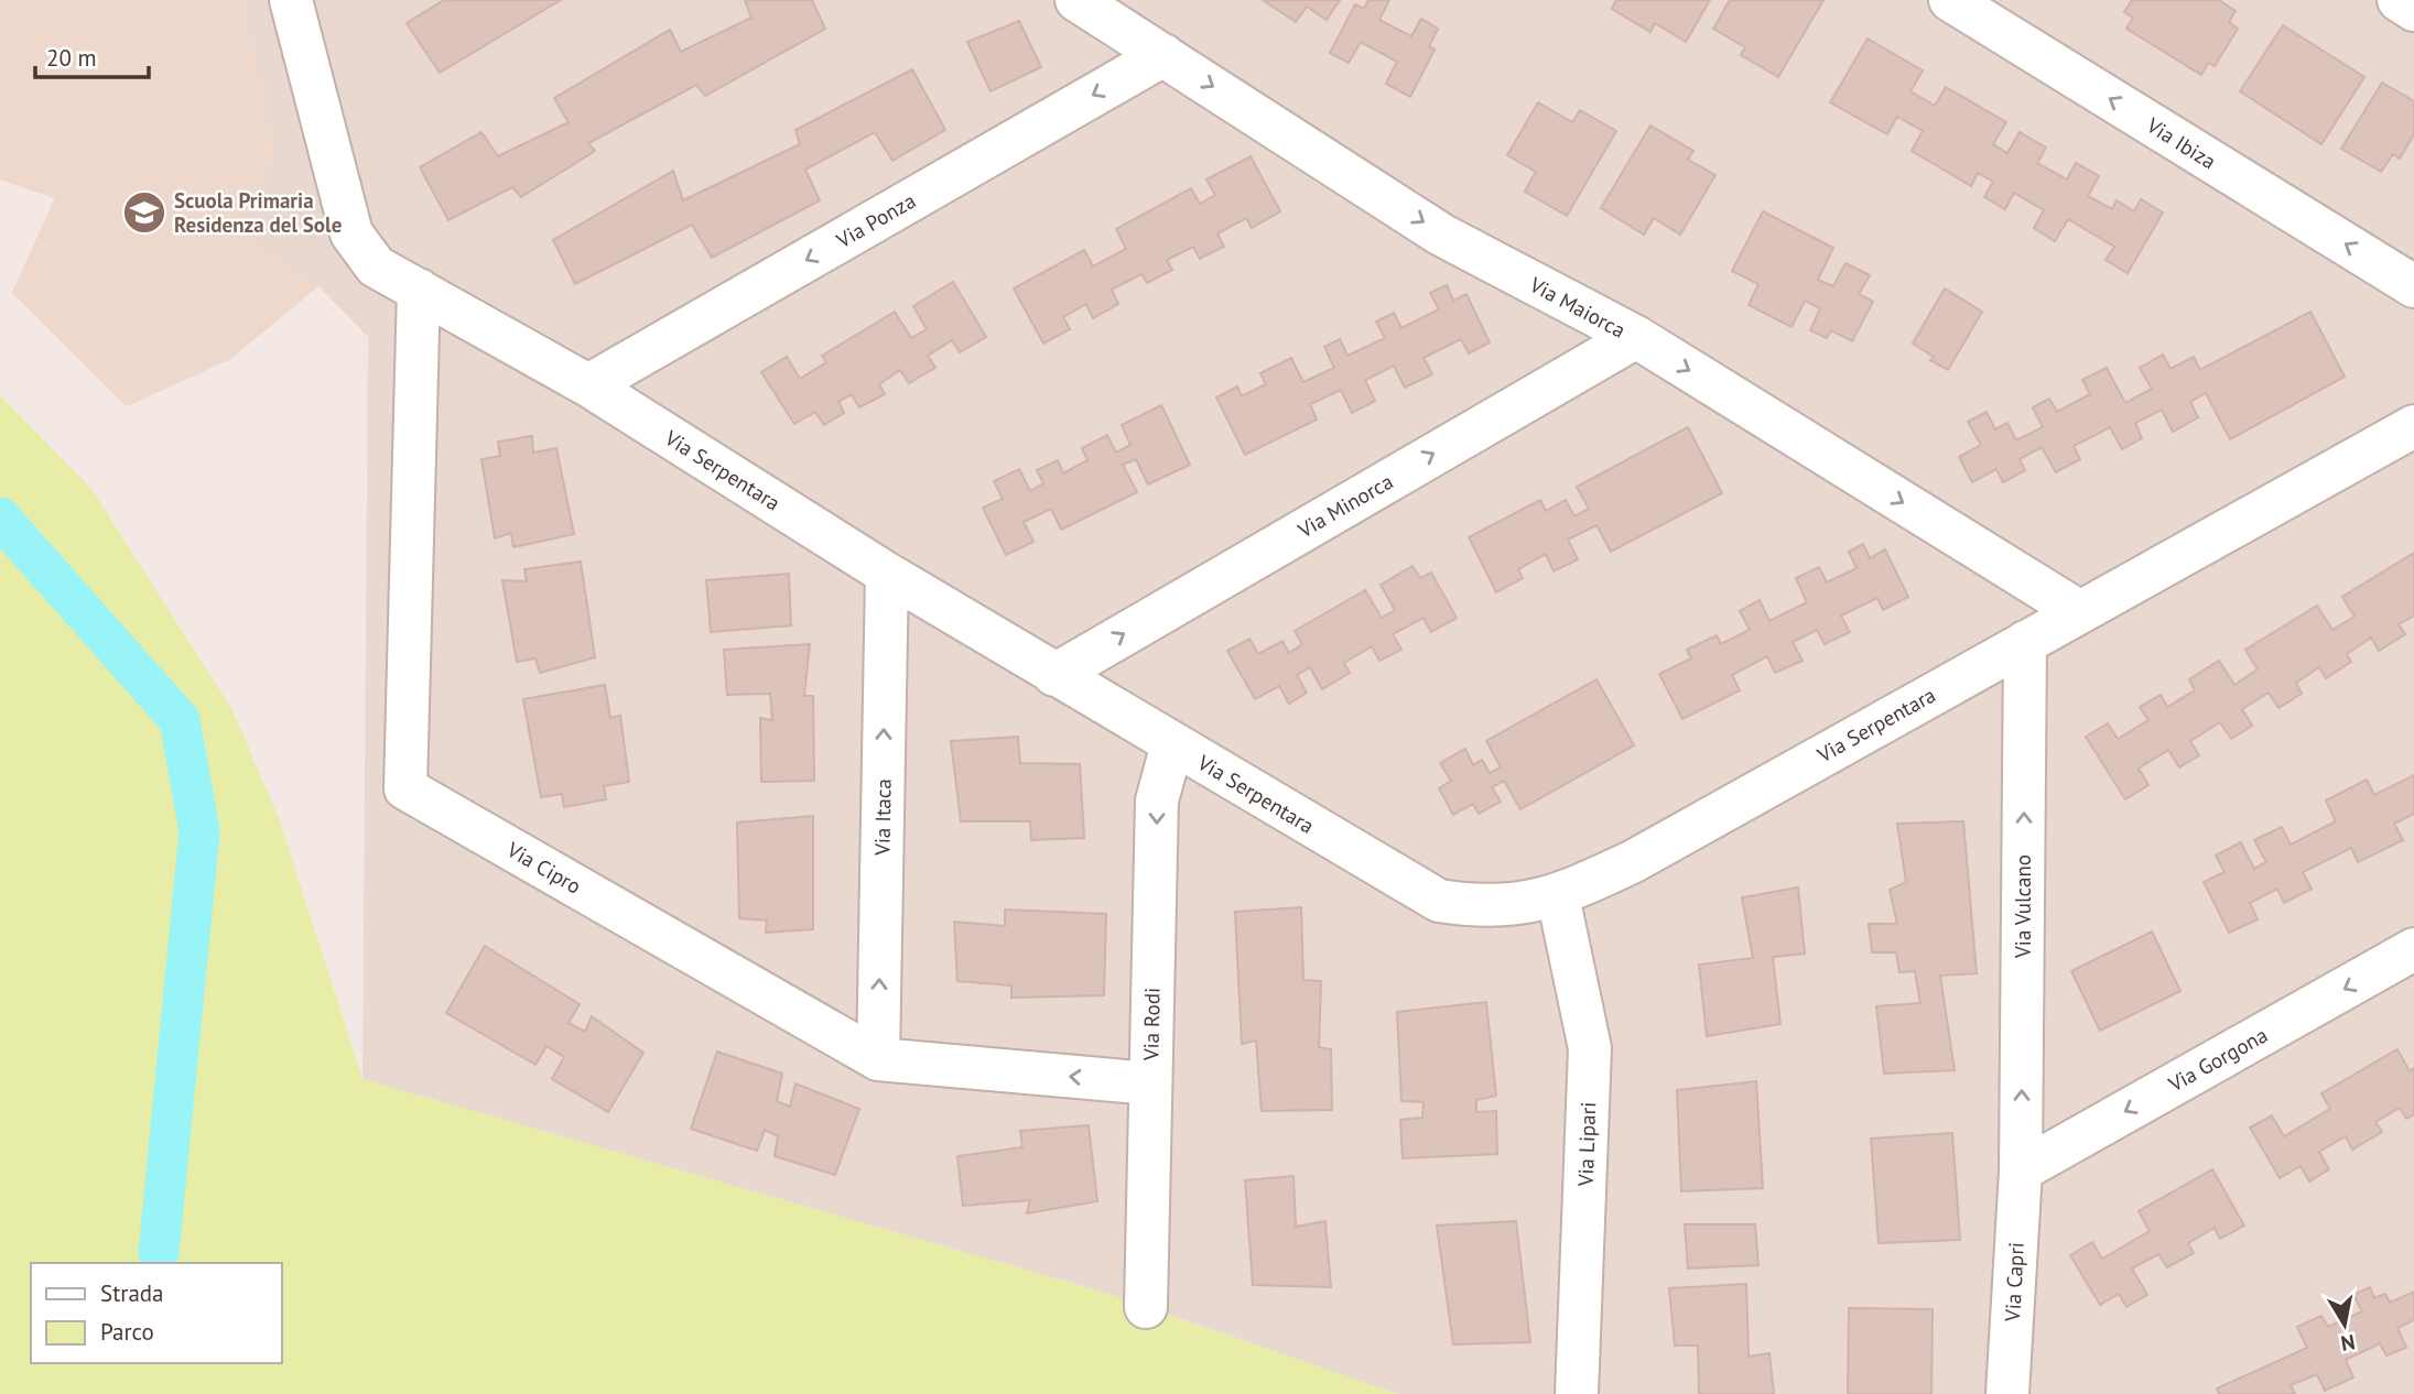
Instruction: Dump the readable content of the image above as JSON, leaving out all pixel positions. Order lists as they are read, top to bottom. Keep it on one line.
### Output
{"streets":{"street":["Via Ibiza","Via Ponza","Via Maiorca","Via Serpentara","Via Minorca","Via Itaca","Via Cipro","Via Vulcano","Via Rodi","Via Gorgona","Via Lipari","Via Capri"]},"crossings":[["Via Ponza","Via Maiorca"],["Via Ponza","Via Serpentara"],["Via Maiorca","Via Serpentara"],["Via Maiorca","Via Minorca"],["Via Serpentara","Via Minorca"],["Via Serpentara","Via Itaca"],["Via Serpentara","Via Cipro"],["Via Serpentara","Via Vulcano"],["Via Serpentara","Via Rodi"],["Via Serpentara","Via Lipari"],["Via Itaca","Via Cipro"],["Via Cipro","Via Rodi"],["Via Vulcano","Via Gorgona"],["Via Vulcano","Via Capri"],["Via Gorgona","Via Capri"]],"one_way":["Via Ibiza","Via Ponza","Via Maiorca","Via Minorca","Via Itaca","Via Vulcano","Via Rodi","Via Gorgona"],"places":{"school or university":["Scuola Primaria Residenza del Sole"]},"legend":["Strada","Parco"],"scale_bar":"20 m","north":"bottom"}
